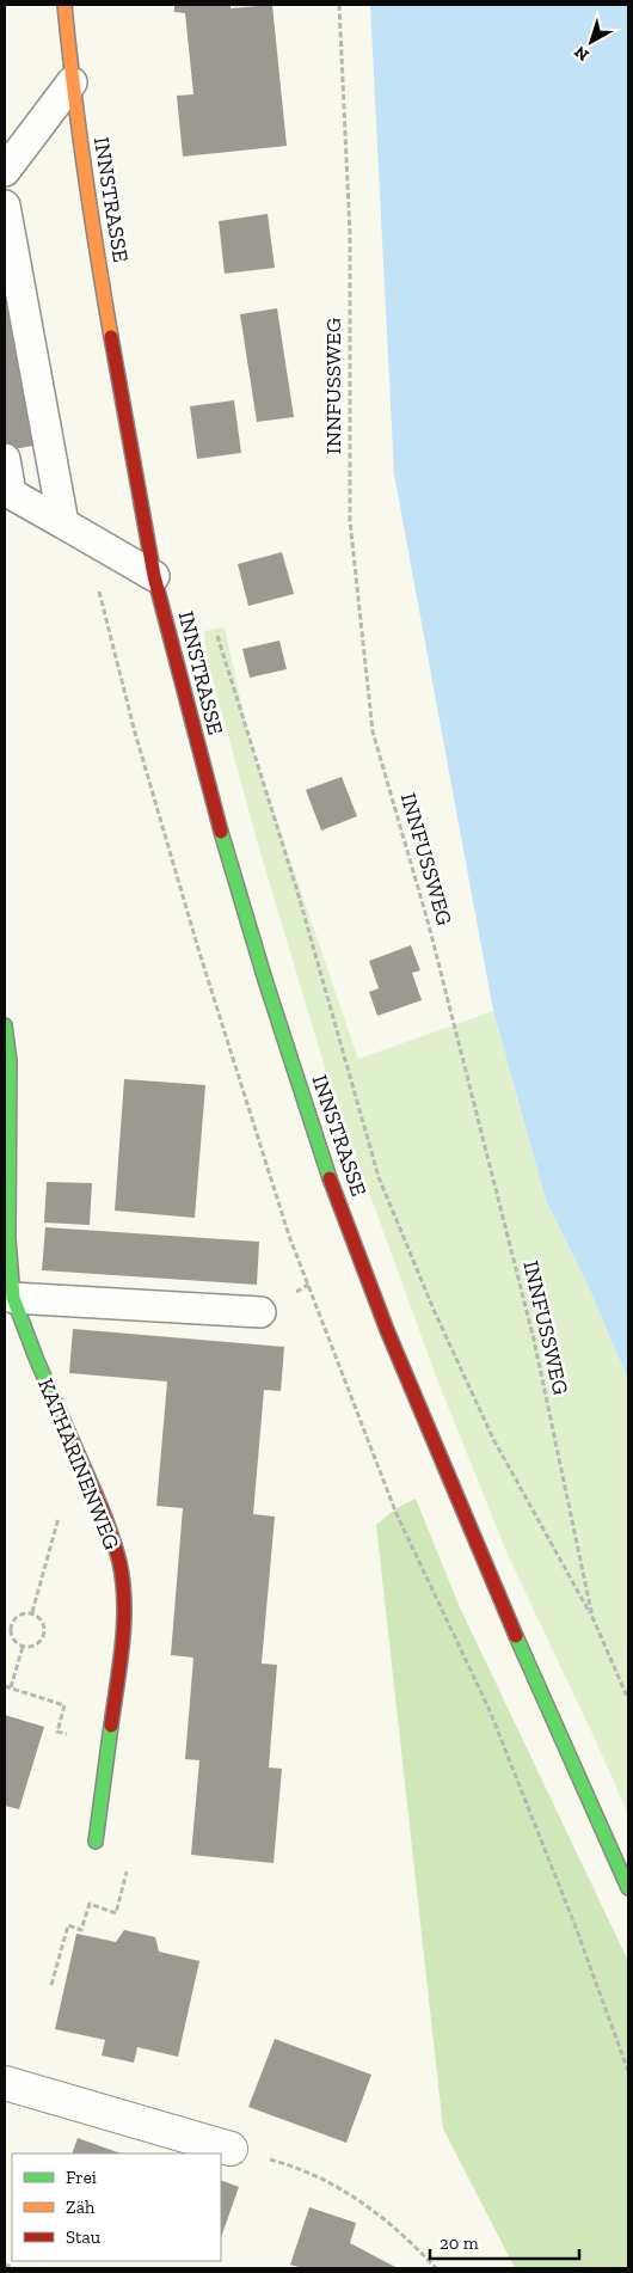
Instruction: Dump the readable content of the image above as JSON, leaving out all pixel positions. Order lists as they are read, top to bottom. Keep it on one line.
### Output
{"streets":{"main road":["INNSTRASSE","KATHARINENWEG"],"path":["INNFUSSWEG"]},"legend":["Frei","Zäh","Stau"],"scale_bar":"20 m","north":"bottom left"}
